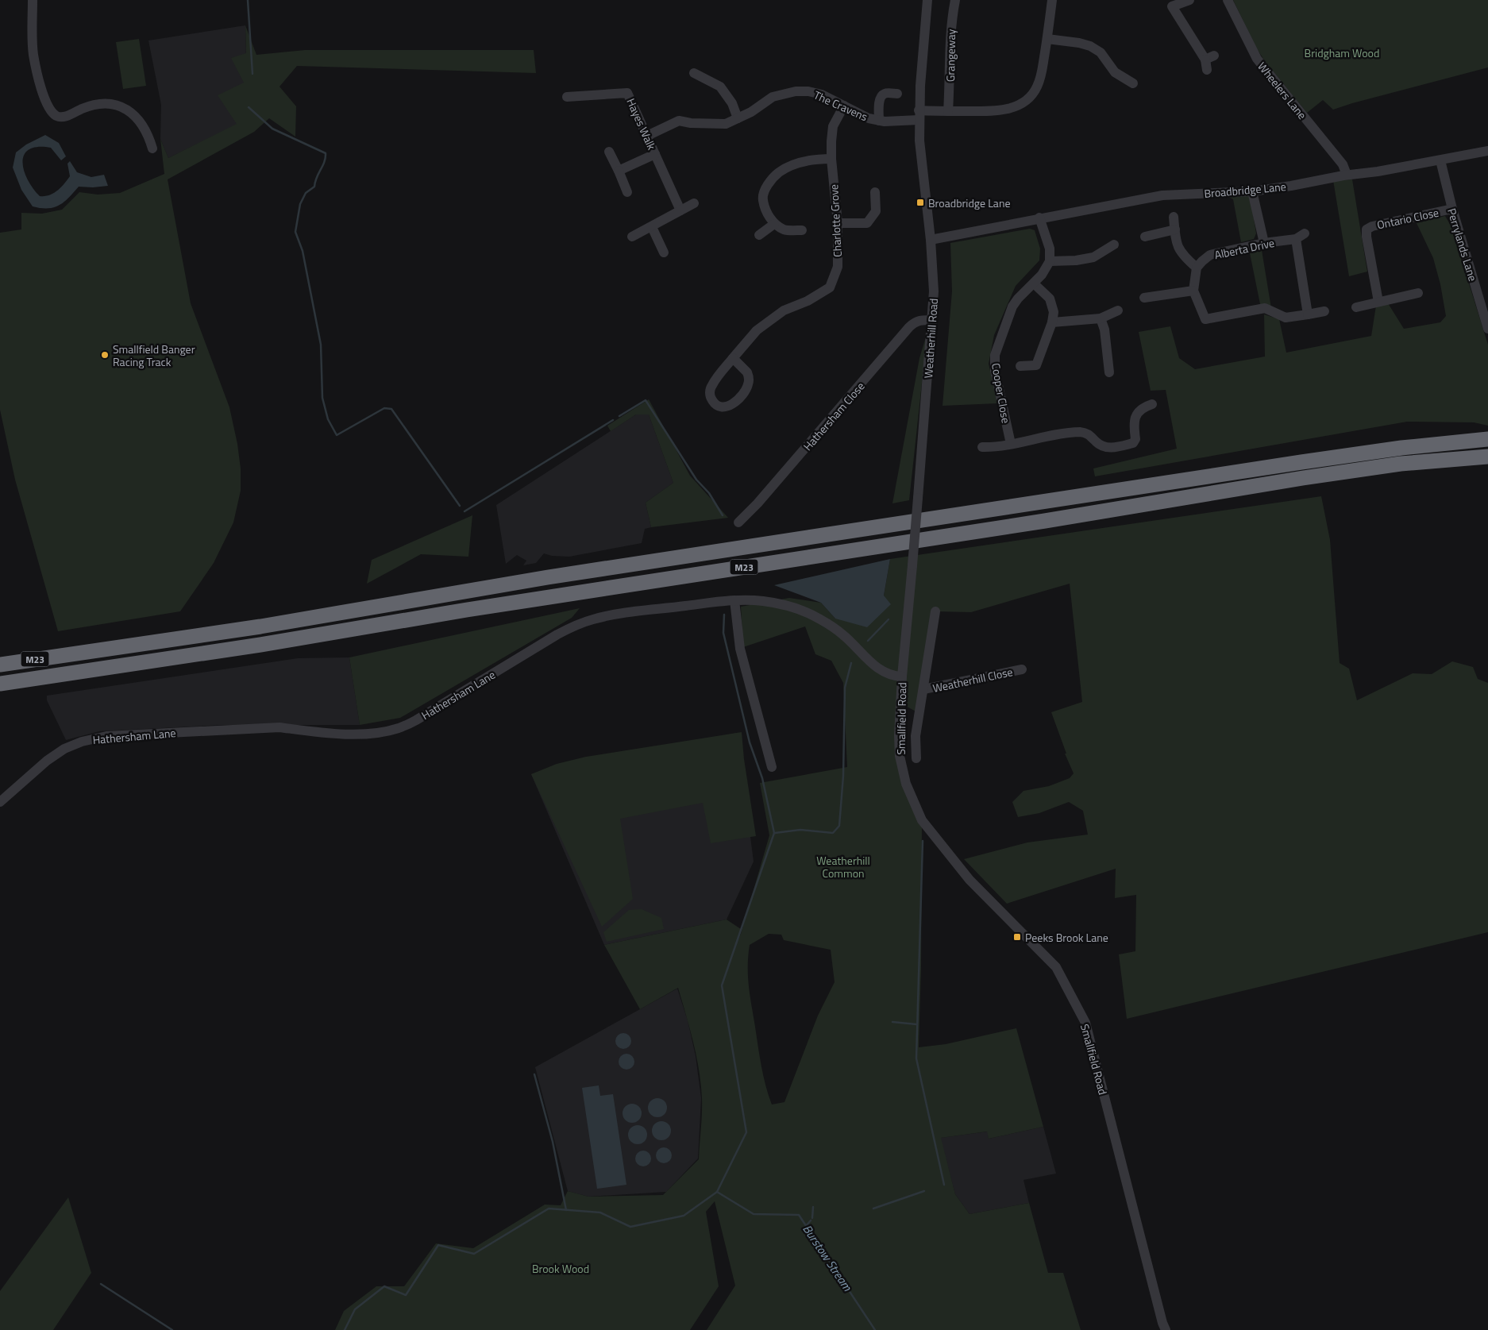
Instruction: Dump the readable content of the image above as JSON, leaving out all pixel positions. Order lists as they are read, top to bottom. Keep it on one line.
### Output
{"streets":{"highway":["M23"],"street":["Grangeway","Wheelers Lane","The Cravens","Hayes Walk","Broadbridge Lane","Ontario Close","Charlotte Grove","Perrylands Lane","Alberta Drive","Weatherhill Road","Cooper Close","Hathersham Close","Weatherhill Close","Hathersham Lane","Smallfield Road"]},"crossings":[["Grangeway","The Cravens"],["Wheelers Lane","Broadbridge Lane"],["The Cravens","Hayes Walk"],["The Cravens","Charlotte Grove"],["The Cravens","Weatherhill Road"],["Broadbridge Lane","Perrylands Lane"],["Broadbridge Lane","Weatherhill Road"],["Ontario Close","Perrylands Lane"],["Weatherhill Road","Hathersham Close"],["Weatherhill Road","Hathersham Lane"],["Weatherhill Road","Smallfield Road"],["Hathersham Lane","Smallfield Road"]],"water":["Burstow Stream"],"parks":["Bridgham Wood","Weatherhill Common","Brook Wood"],"places":{"transit":["Broadbridge Lane","Peeks Brook Lane"],"other":["Smallfield Banger Racing Track"]}}
